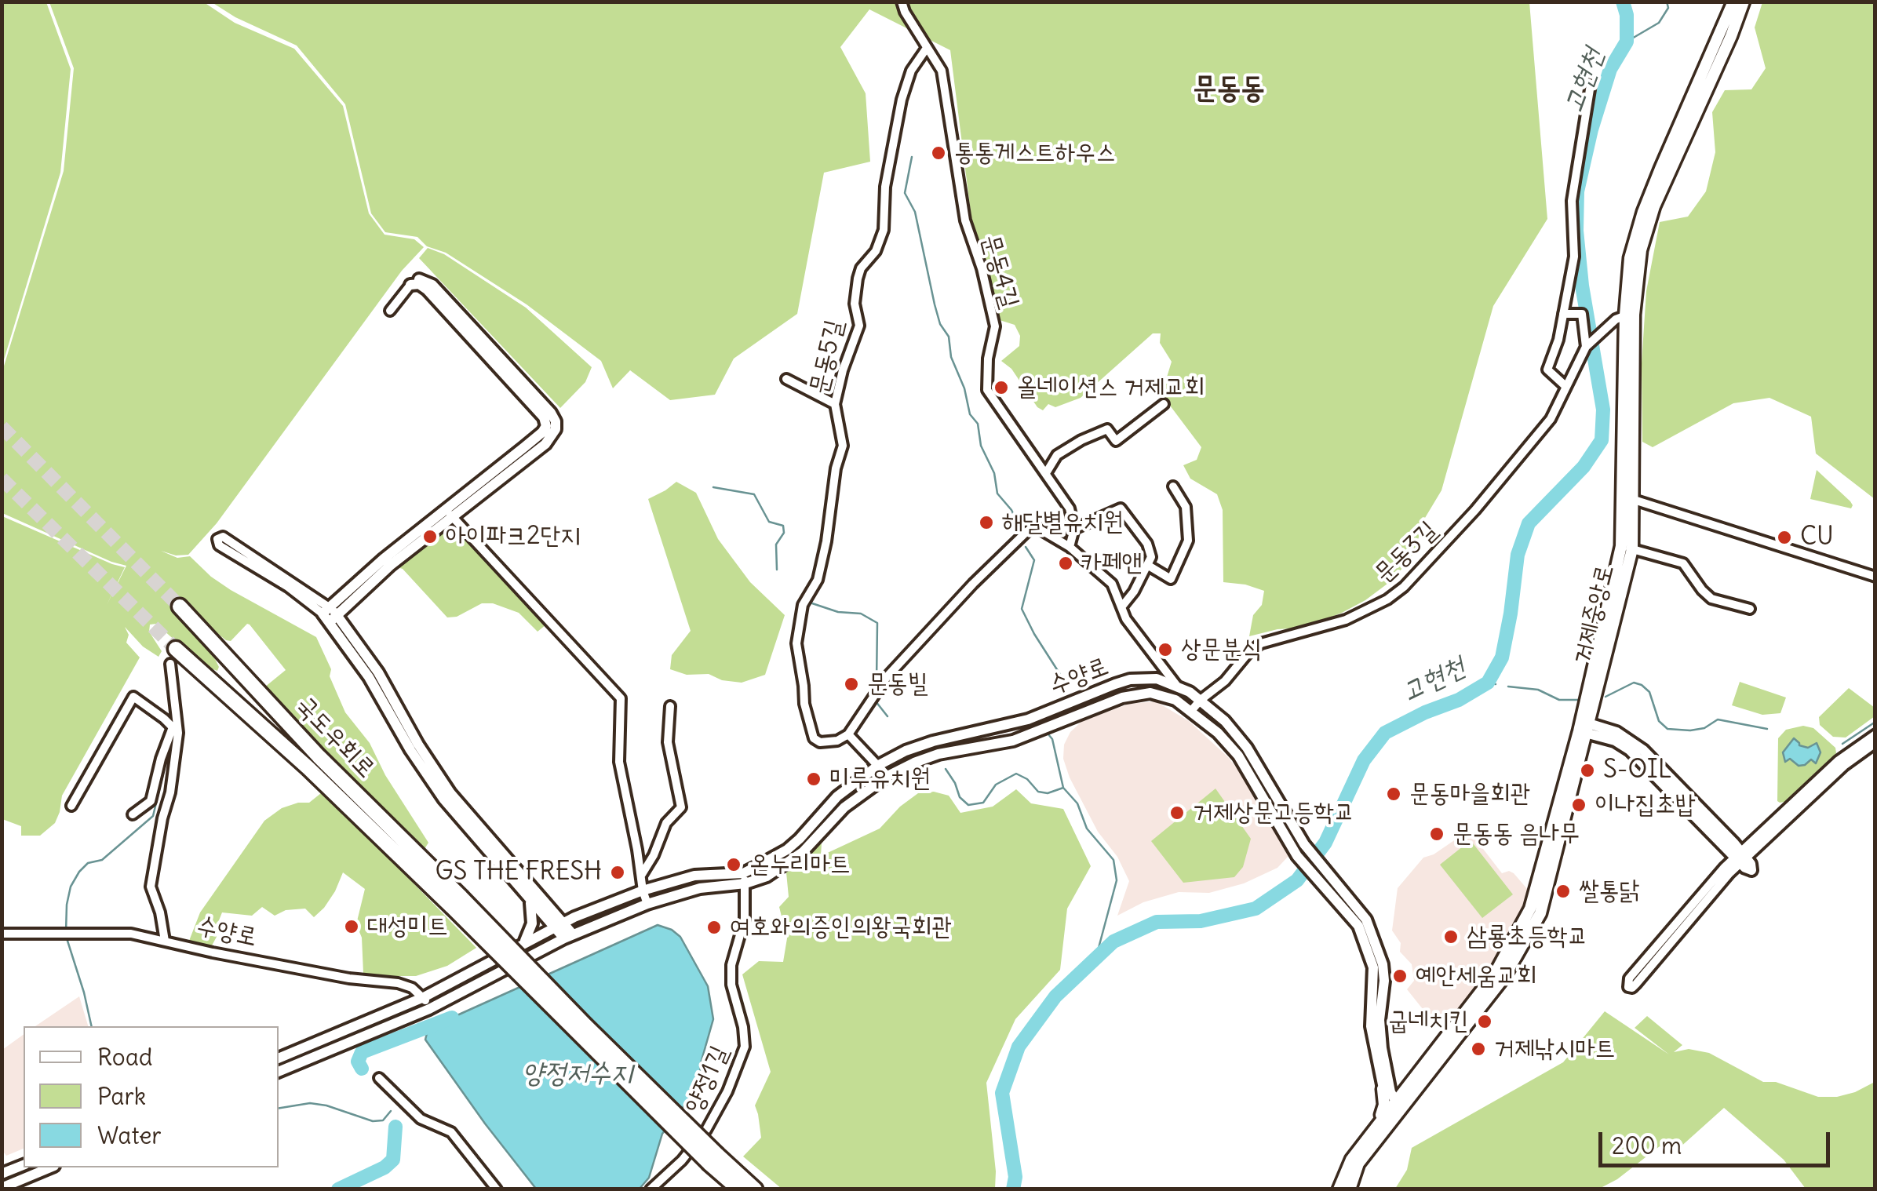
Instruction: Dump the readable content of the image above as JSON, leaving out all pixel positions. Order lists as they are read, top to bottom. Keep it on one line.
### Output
{"streets":{"highway":["국도우회로"],"main road":["거제중앙로"],"street":["문동4길","문동5길","문동3길","수양로","양정1길"]},"crossings":[["문동4길","문동5길"],["문동3길","거제중앙로"],["문동3길","수양로"],["거제중앙로","수양로"],["수양로","양정1길"]],"districts":["문동동"],"water":["고현천","양정저수지"],"places":["통통게스트하우스","올네이션스 거제교회","해달별유치원","아이파크2단지","CU","카페앤","상문분식","문동빌","S-OIL","미루유치원","문동마을회관","이나집초밥","거제상문고등학교","문동동 음나무","온누리마트","GS THE FRESH","쌀통닭","대성미트","여호와의증인의왕국회관","삼룡초등학교","예안세움교회","굽네치킨","거제낚시마트"],"legend":["Road","Park","Water"],"scale_bar":"200 m"}
